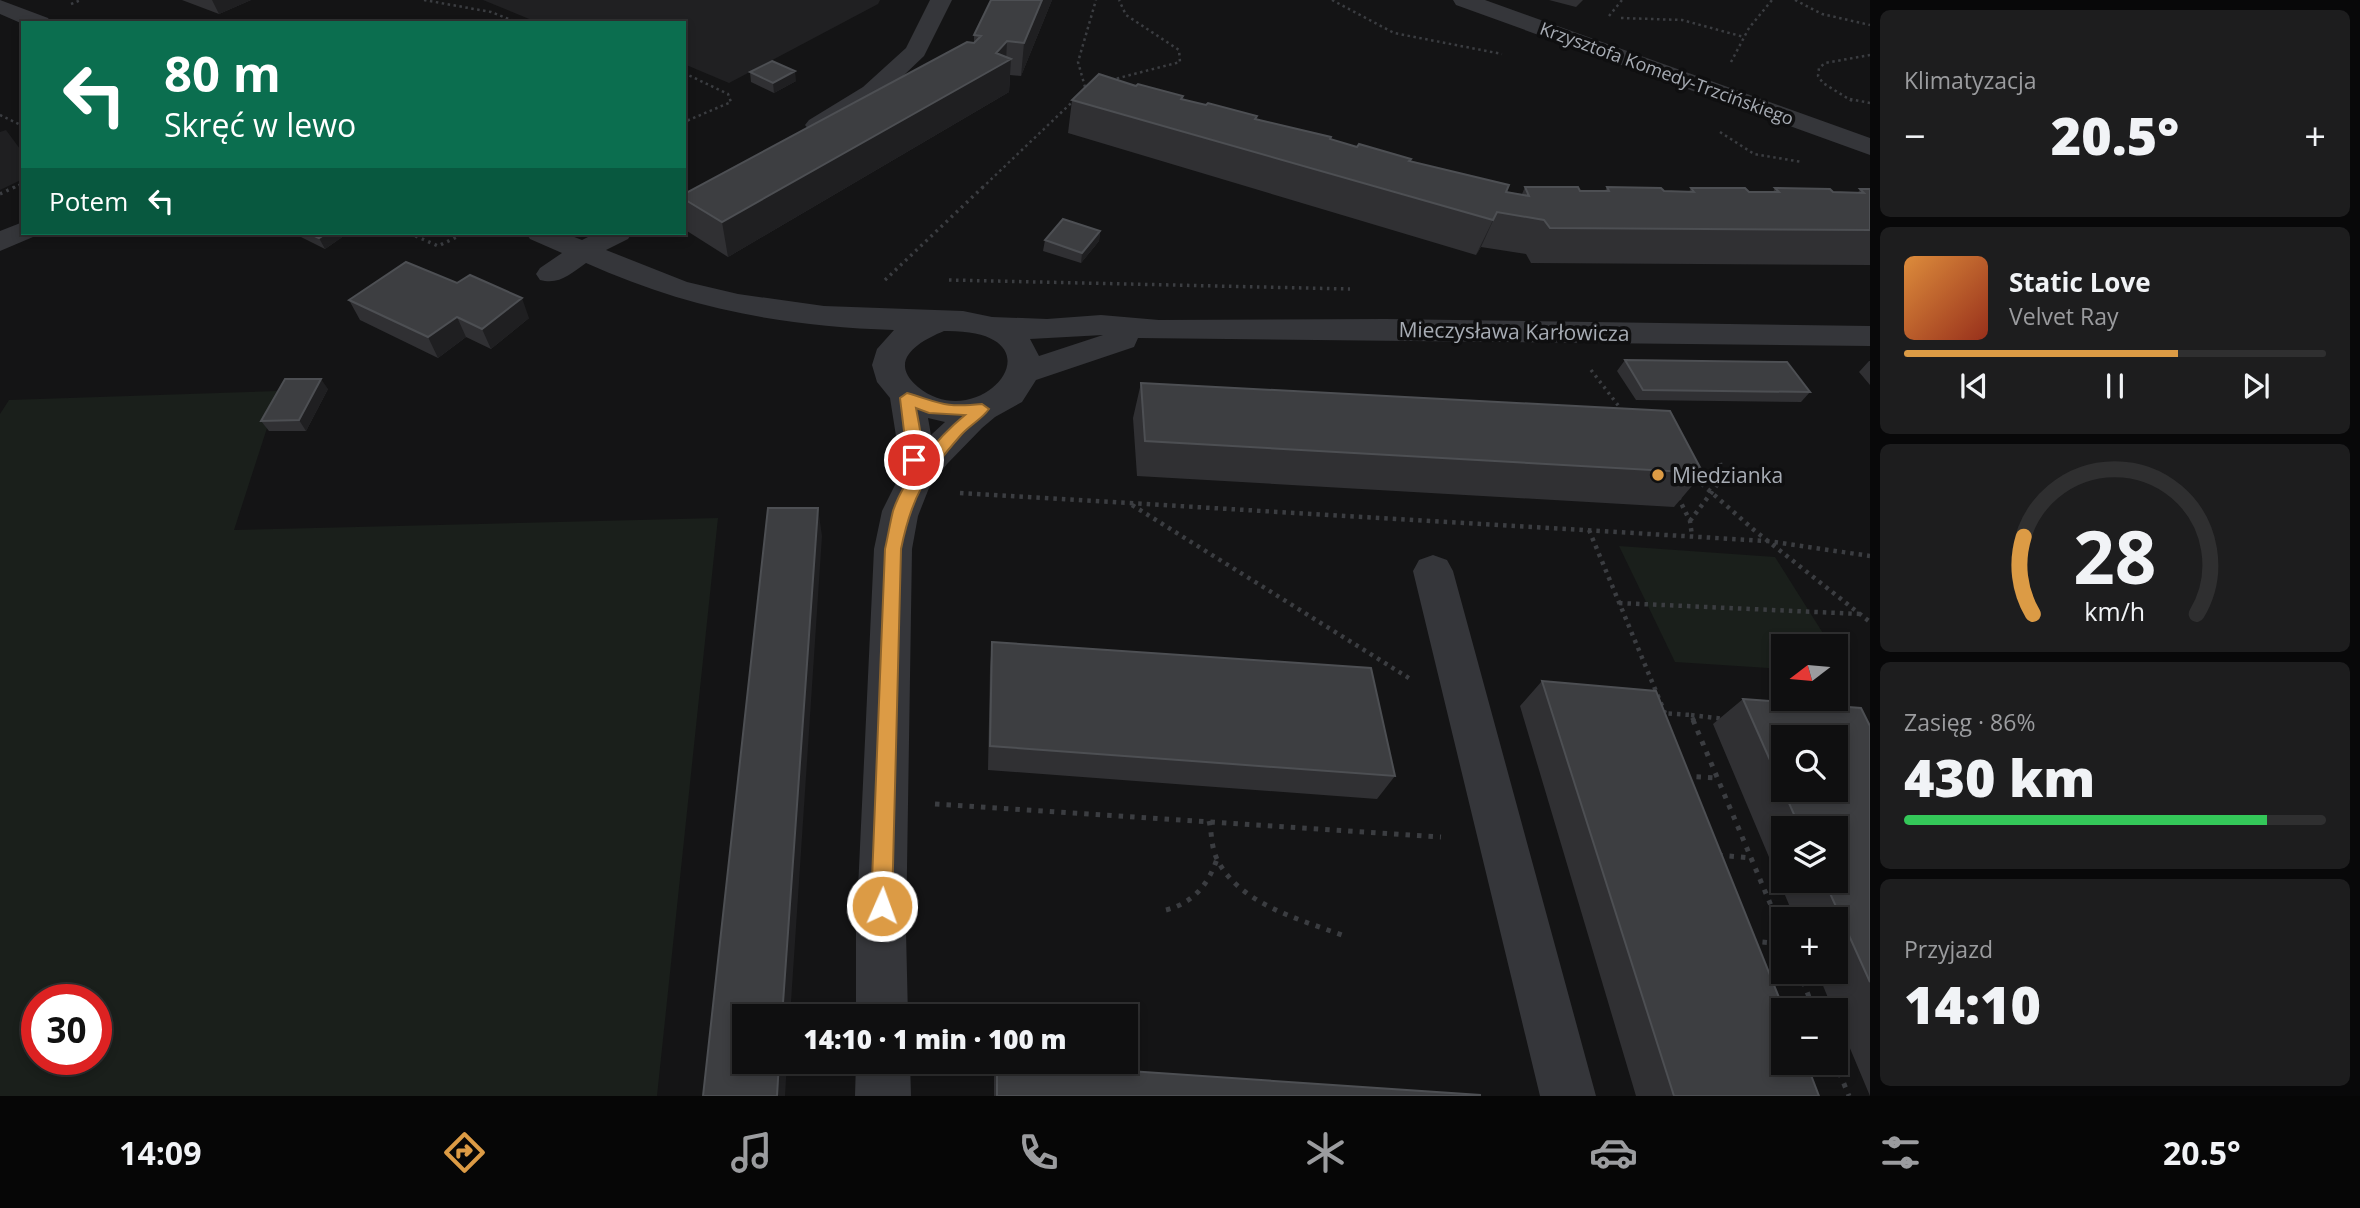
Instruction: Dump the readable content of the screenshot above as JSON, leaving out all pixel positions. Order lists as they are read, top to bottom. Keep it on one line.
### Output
{"streets":{"street":["Krzysztofa Komedy-Trzcińskiego","Mieczysława Karłowicza"]},"places":["Miedzianka"],"north":"left","page":{"tile":["Klimatyzacja",["Zasięg · 86%","430 km"],["Przyjazd","14:10"]],"turn":["80 m","Skręć w lewo"],"heat":["−","20.5°","+"],"then":"Potem","song":["Static Love","Velvet Ray"],"map_buttons":["+","−"],"limit":"30","trip":"14:10 · 1 min · 100 m","tabs":["14:09","20.5°"],"gauge":["28","km/h"]}}
